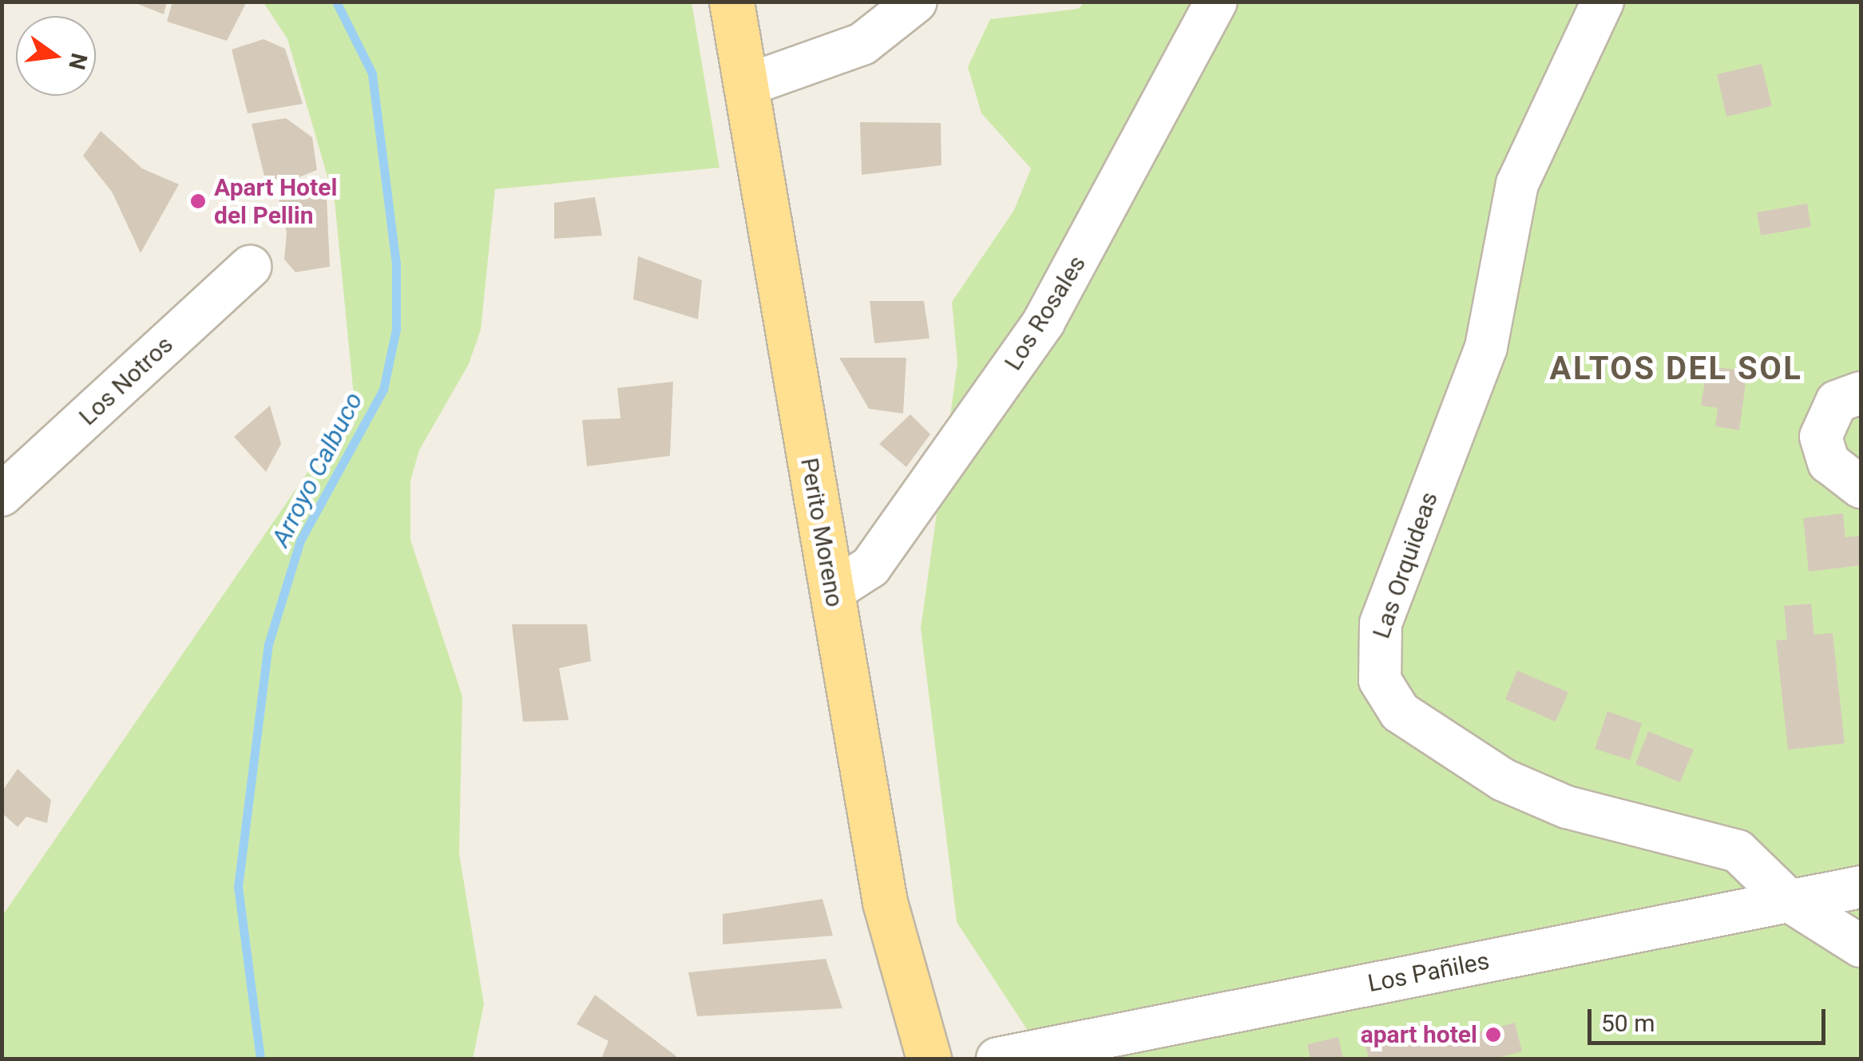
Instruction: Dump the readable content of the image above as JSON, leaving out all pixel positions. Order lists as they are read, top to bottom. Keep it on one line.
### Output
{"streets":{"main road":["Perito Moreno"],"street":["Los Rosales","Los Notros","Las Orquideas","Los Pañiles"]},"crossings":[["Los Rosales","Perito Moreno"],["Las Orquideas","Los Pañiles"]],"districts":["ALTOS DEL SOL"],"water":["Arroyo Calbuco"],"places":["Apart Hotel del Pellin","apart hotel"],"scale_bar":"50 m","north":"right"}
